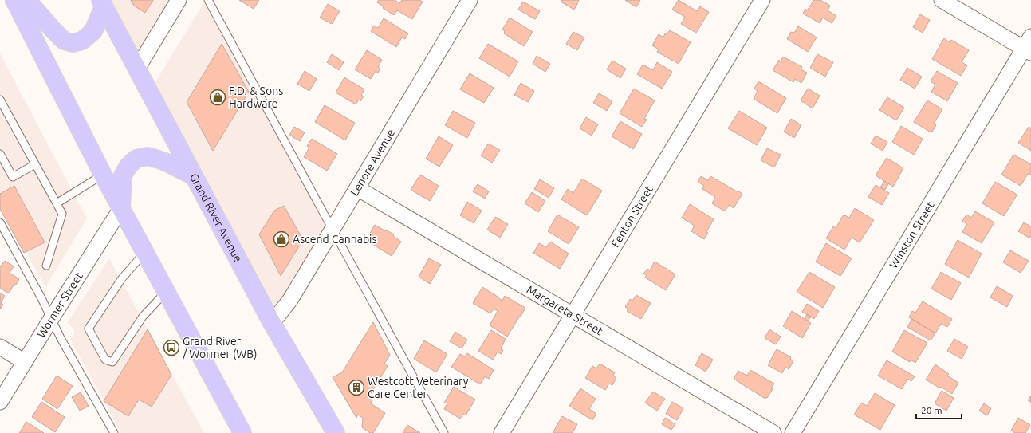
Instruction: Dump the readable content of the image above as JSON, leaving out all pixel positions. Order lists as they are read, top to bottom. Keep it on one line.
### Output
{"streets":{"main road":["Grand River Avenue"],"street":["Lenore Avenue","Fenton Street","Winston Street","Wormer Street","Margareta Street"]},"crossings":[["Lenore Avenue","Grand River Avenue"],["Lenore Avenue","Margareta Street"],["Fenton Street","Margareta Street"]],"places":{"shop":["F.D. & Sons Hardware","Ascend Cannabis"],"bus stop":["Grand River / Wormer (WB)"],"building":["Westcott Veterinary Care Center"]},"scale_bar":"20 m"}
